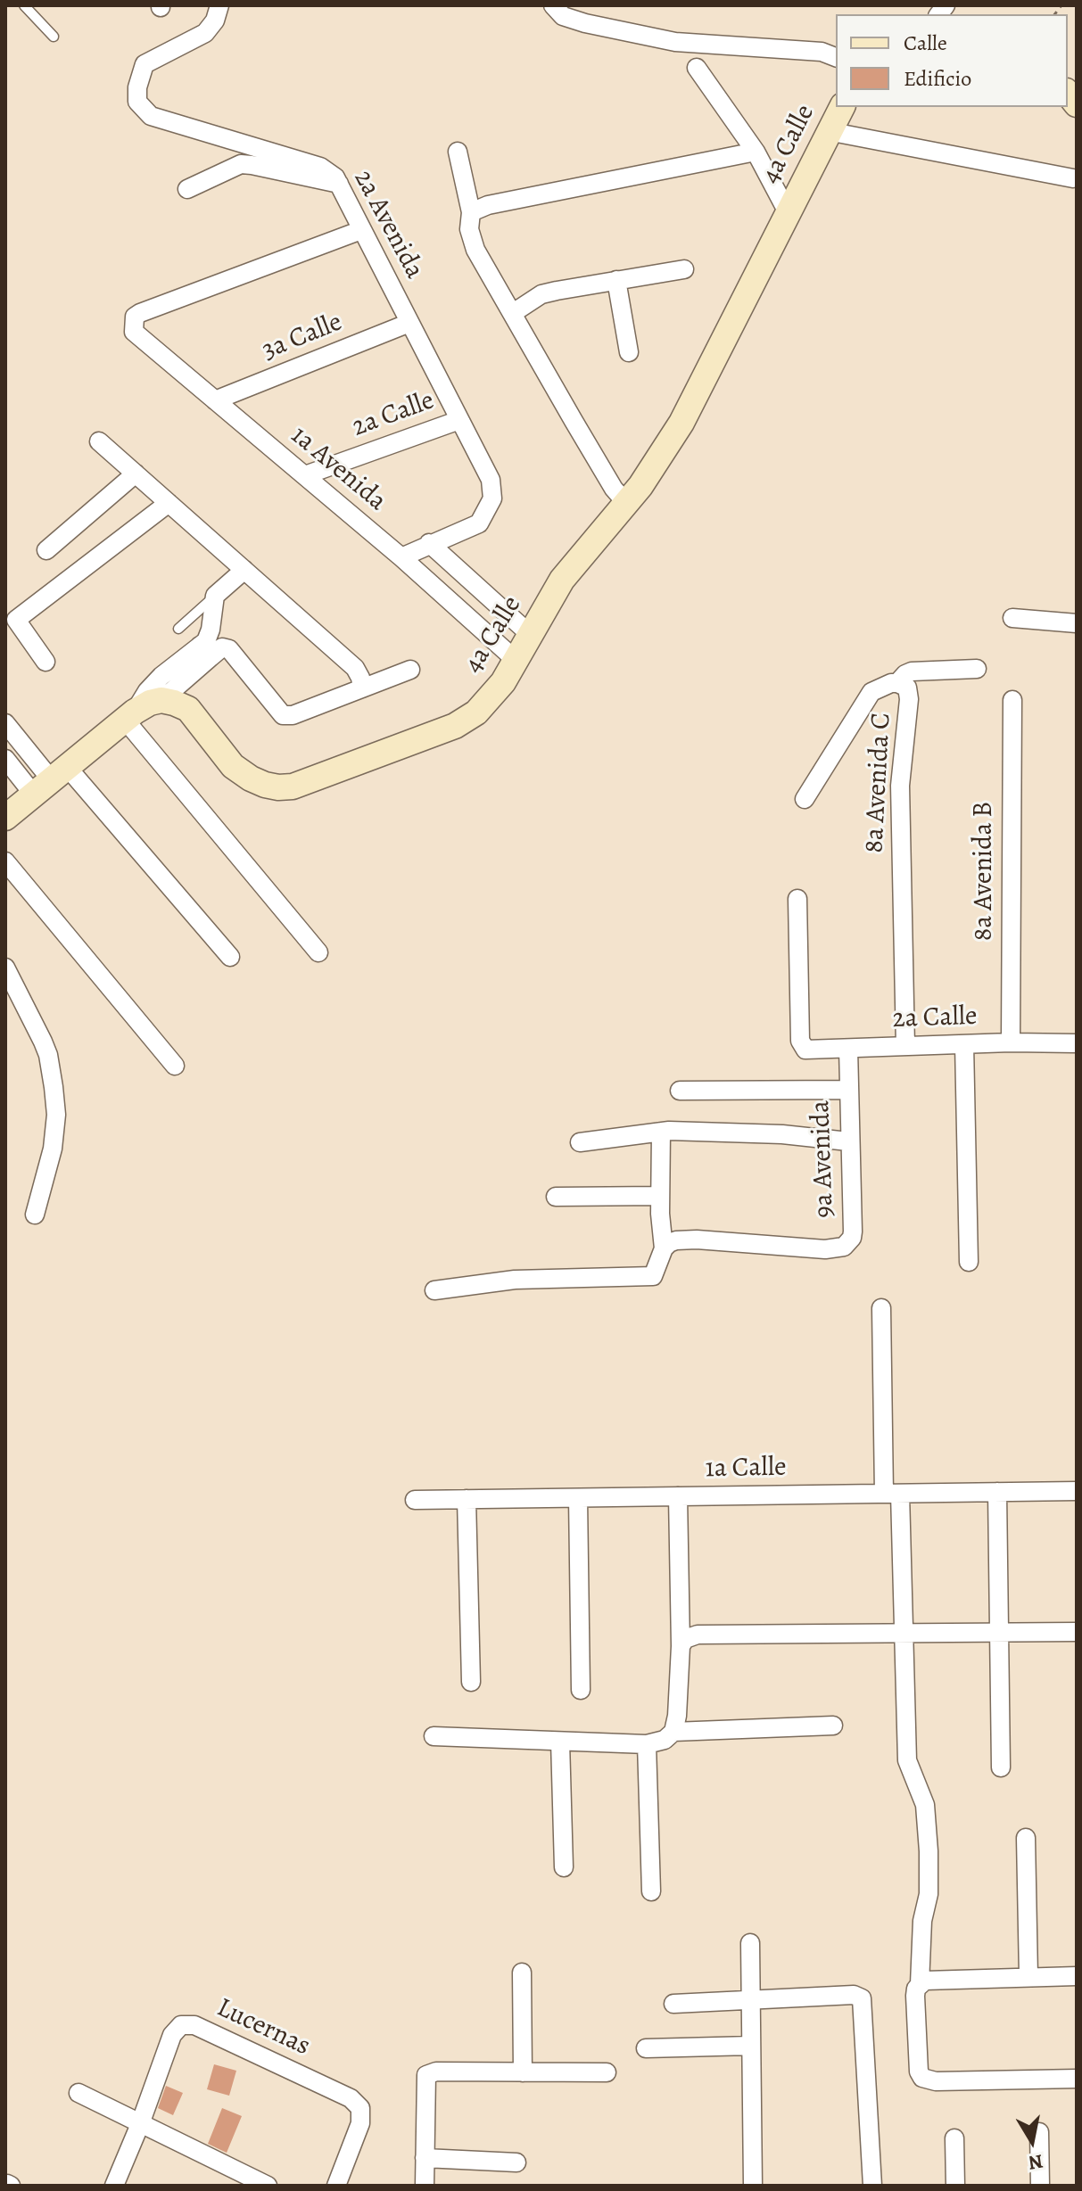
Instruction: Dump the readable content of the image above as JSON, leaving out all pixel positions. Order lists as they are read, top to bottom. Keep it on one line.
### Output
{"streets":{"street":["4a Calle","2a Avenida","3a Calle","2a Calle","1a Avenida","8a Avenida C","8a Avenida B","9a Avenida","1a Calle","Lucernas"]},"crossings":[["4a Calle","1a Avenida"],["2a Avenida","3a Calle"],["2a Avenida","2a Calle"],["2a Avenida","1a Avenida"],["3a Calle","1a Avenida"],["2a Calle","1a Avenida"],["2a Calle","8a Avenida C"],["2a Calle","8a Avenida B"],["2a Calle","9a Avenida"]],"legend":["Calle","Edificio"],"north":"bottom"}
